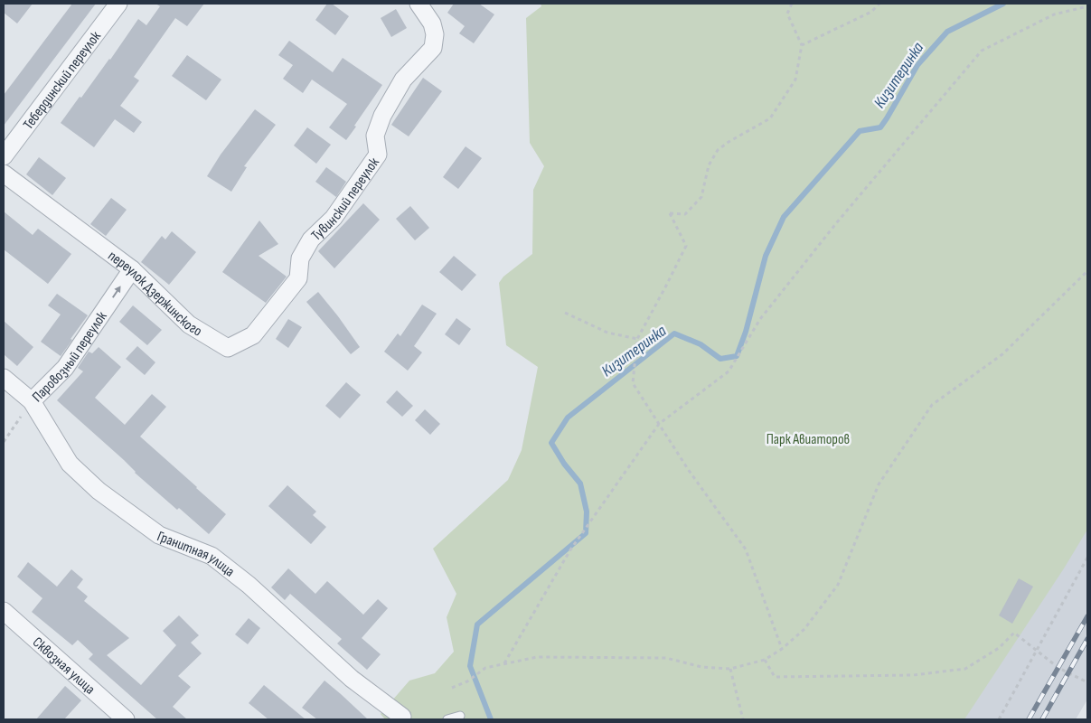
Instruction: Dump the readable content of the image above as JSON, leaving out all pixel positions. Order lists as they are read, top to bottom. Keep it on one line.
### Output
{"streets":{"street":["Тебердинский переулок","Тувинский переулок","переулок Дзержинского","Паровозный переулок","Гранитная улица","Сквозная улица"]},"crossings":[["Тувинский переулок","переулок Дзержинского"],["переулок Дзержинского","Паровозный переулок"],["Паровозный переулок","Гранитная улица"]],"one_way":["Паровозный переулок"],"water":["Кизитеринка"],"parks":["Парк Авиаторов"]}
